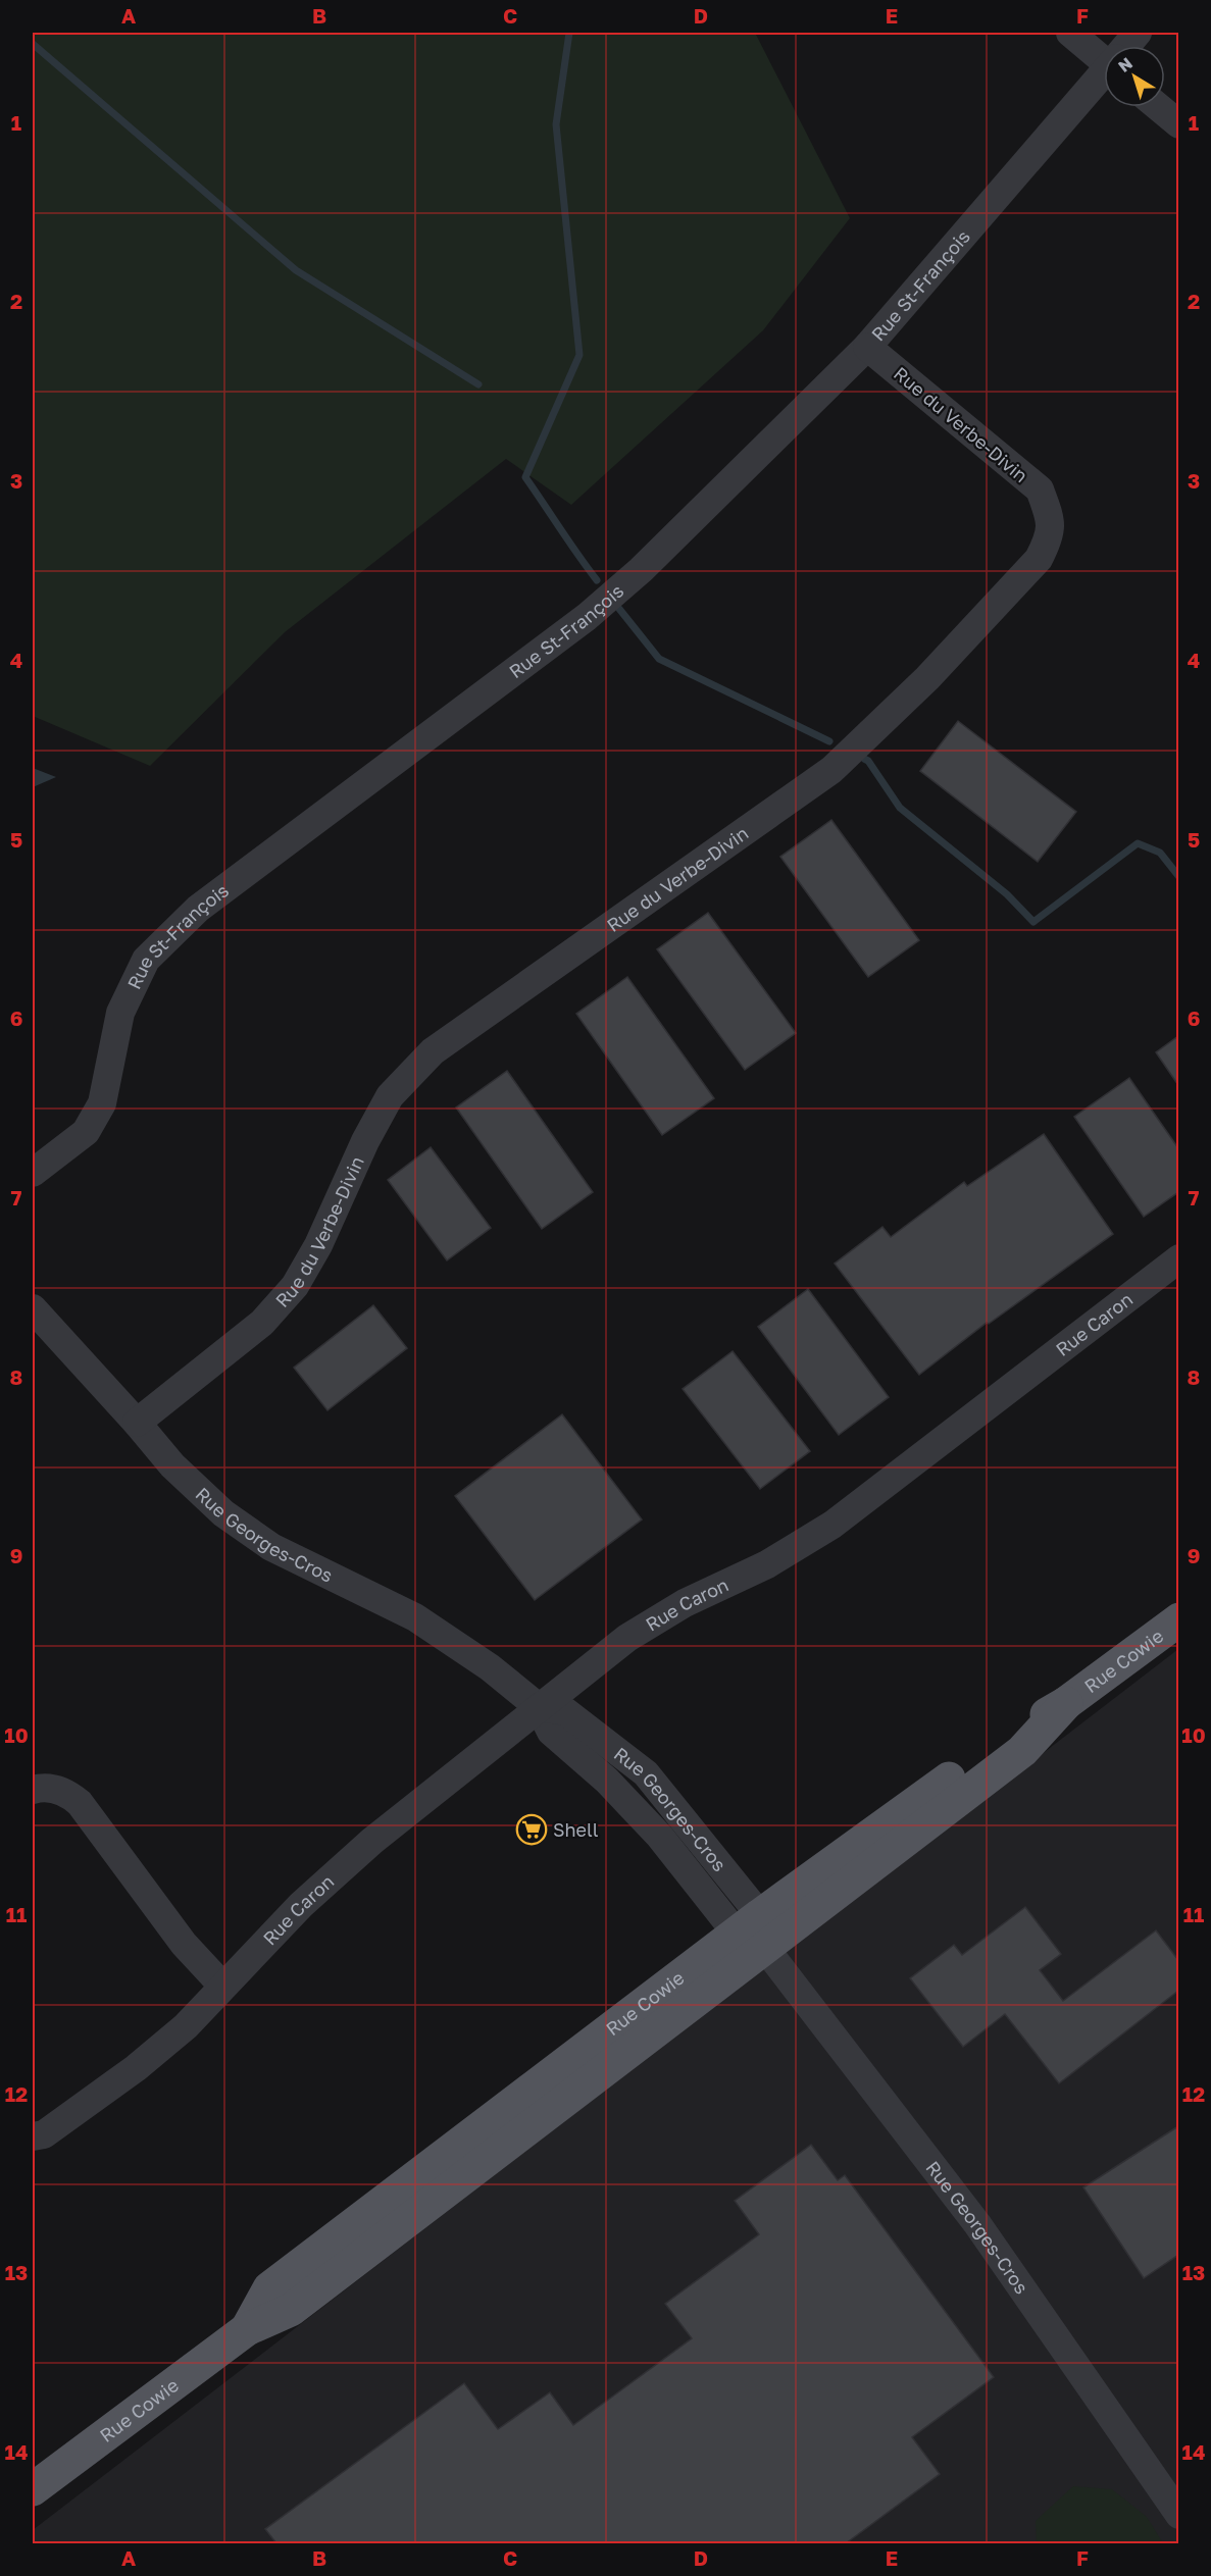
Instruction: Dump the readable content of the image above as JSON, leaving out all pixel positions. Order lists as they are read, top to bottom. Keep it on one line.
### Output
{"streets":{"main road":["Rue Cowie"],"street":["Rue St-François","Rue du Verbe-Divin","Rue Caron","Rue Georges-Cros"]},"crossings":[["Rue St-François","Rue du Verbe-Divin"],["Rue du Verbe-Divin","Rue Georges-Cros"],["Rue Caron","Rue Georges-Cros"],["Rue Georges-Cros","Rue Cowie"]],"places":{"supermarket":["Shell"]},"north":"top left","grid":{"columns":["A","B","C","D","E","F"],"rows":["1","2","3","4","5","6","7","8","9","10","11","12","13","14"]}}
